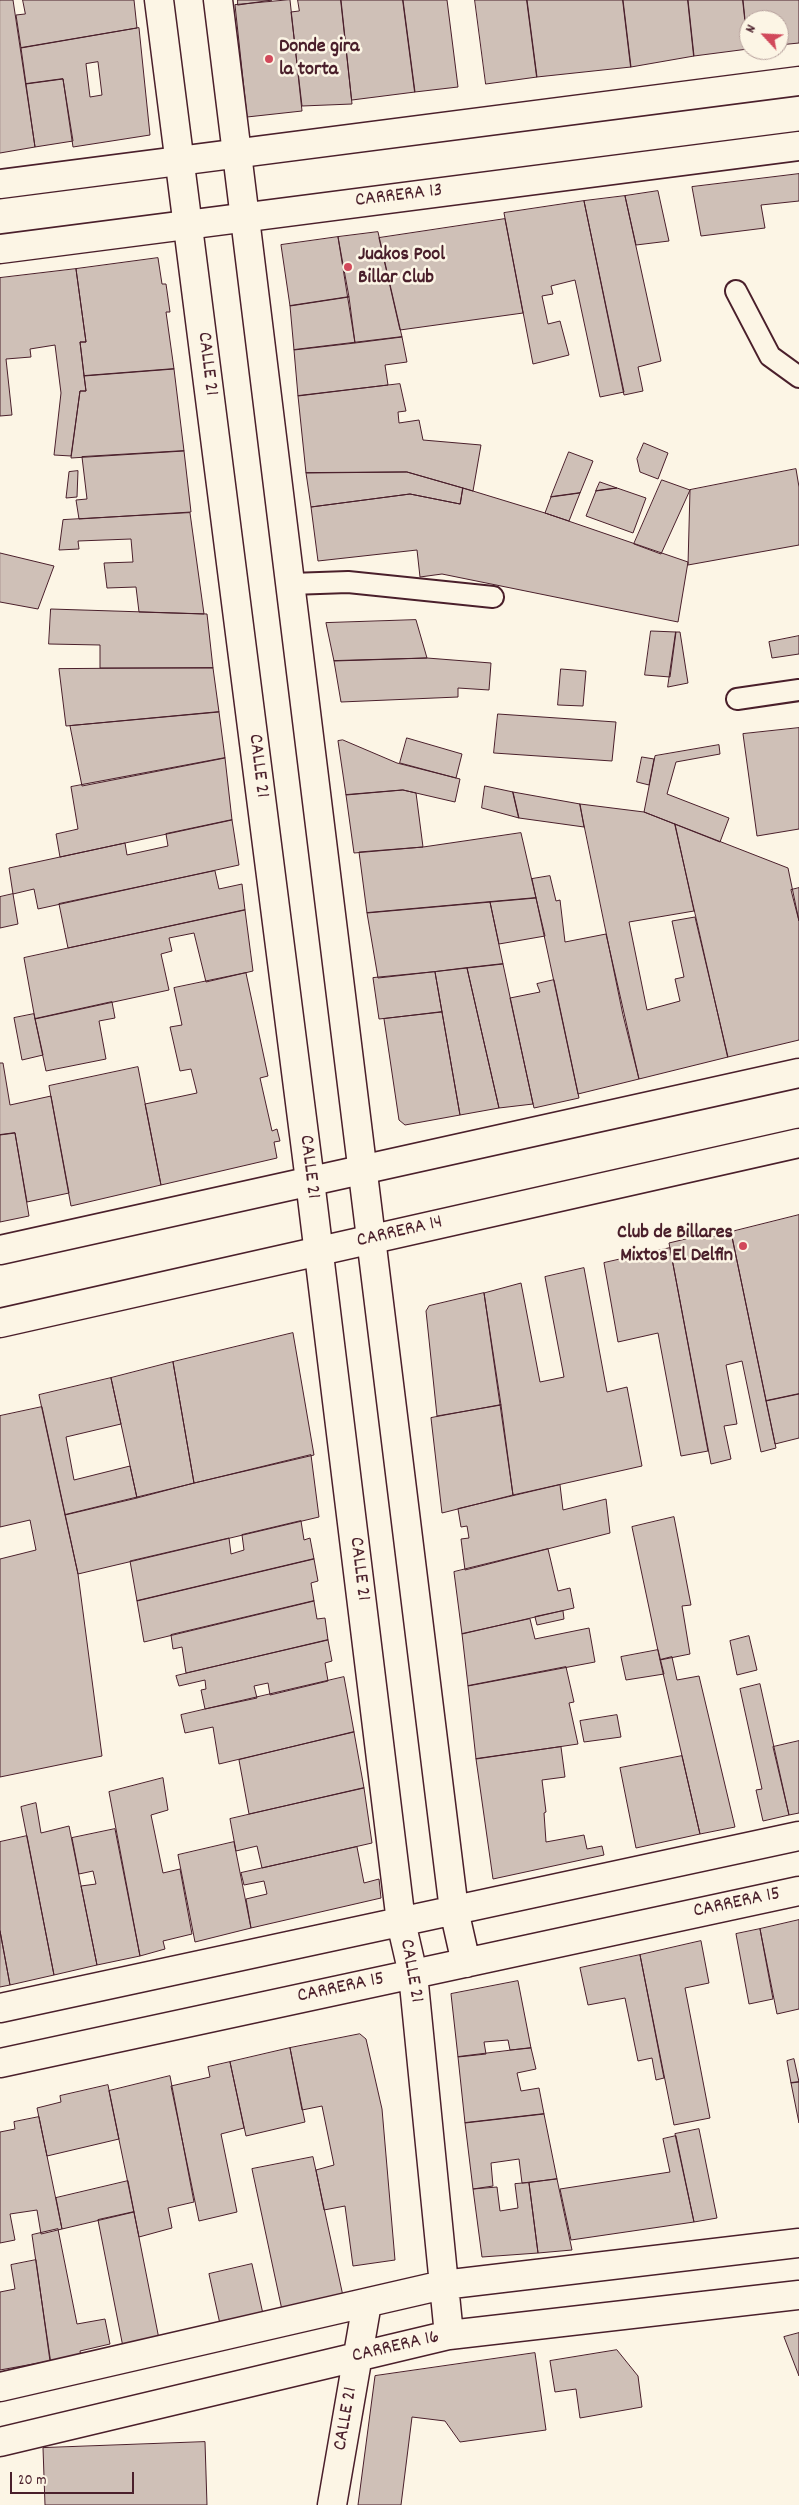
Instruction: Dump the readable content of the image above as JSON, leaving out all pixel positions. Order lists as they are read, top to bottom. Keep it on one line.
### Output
{"streets":{"street":["CARRERA 13","CALLE 21","CARRERA 14","CARRERA 15","CARRERA 16"]},"crossings":[["CARRERA 13","CALLE 21"],["CALLE 21","CARRERA 14"],["CALLE 21","CARRERA 15"],["CALLE 21","CARRERA 16"]],"places":["Donde gira la torta","Juakos Pool Billar Club","Club de Billares Mixtos El Delfin"],"scale_bar":"20 m","north":"top left"}
